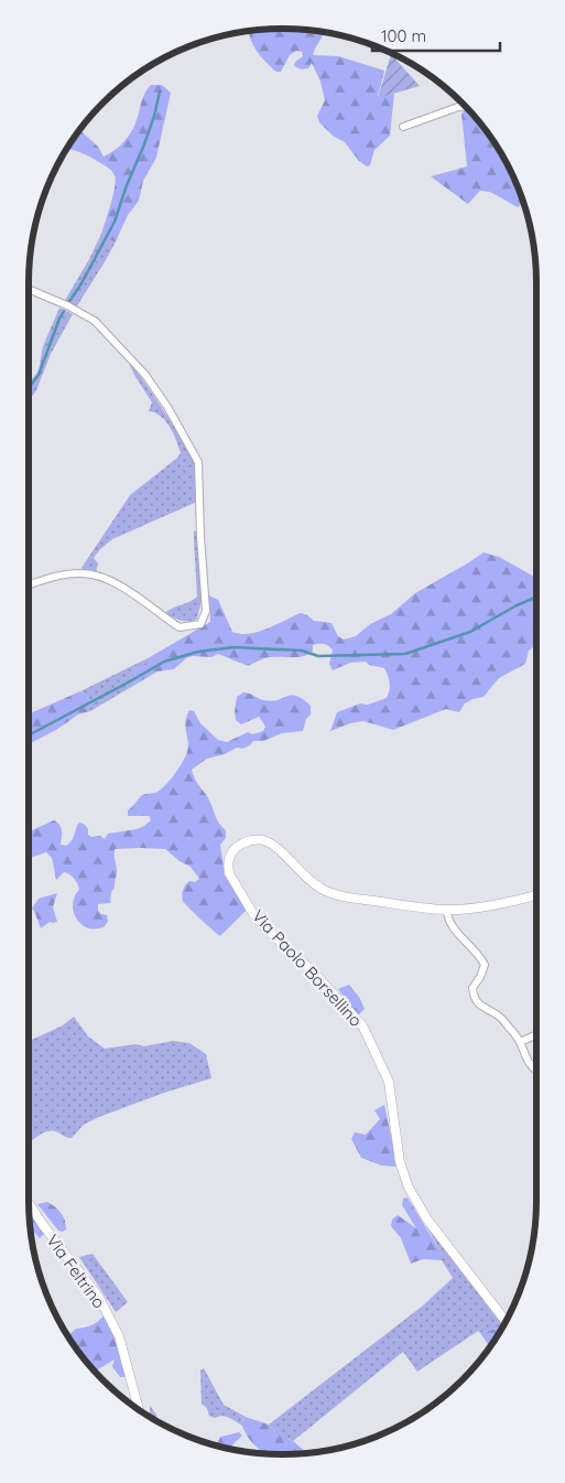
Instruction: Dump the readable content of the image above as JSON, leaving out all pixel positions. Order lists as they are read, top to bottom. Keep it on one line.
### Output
{"streets":{"street":["Via Paolo Borsellino","Via Feltrino"]},"scale_bar":"100 m"}
